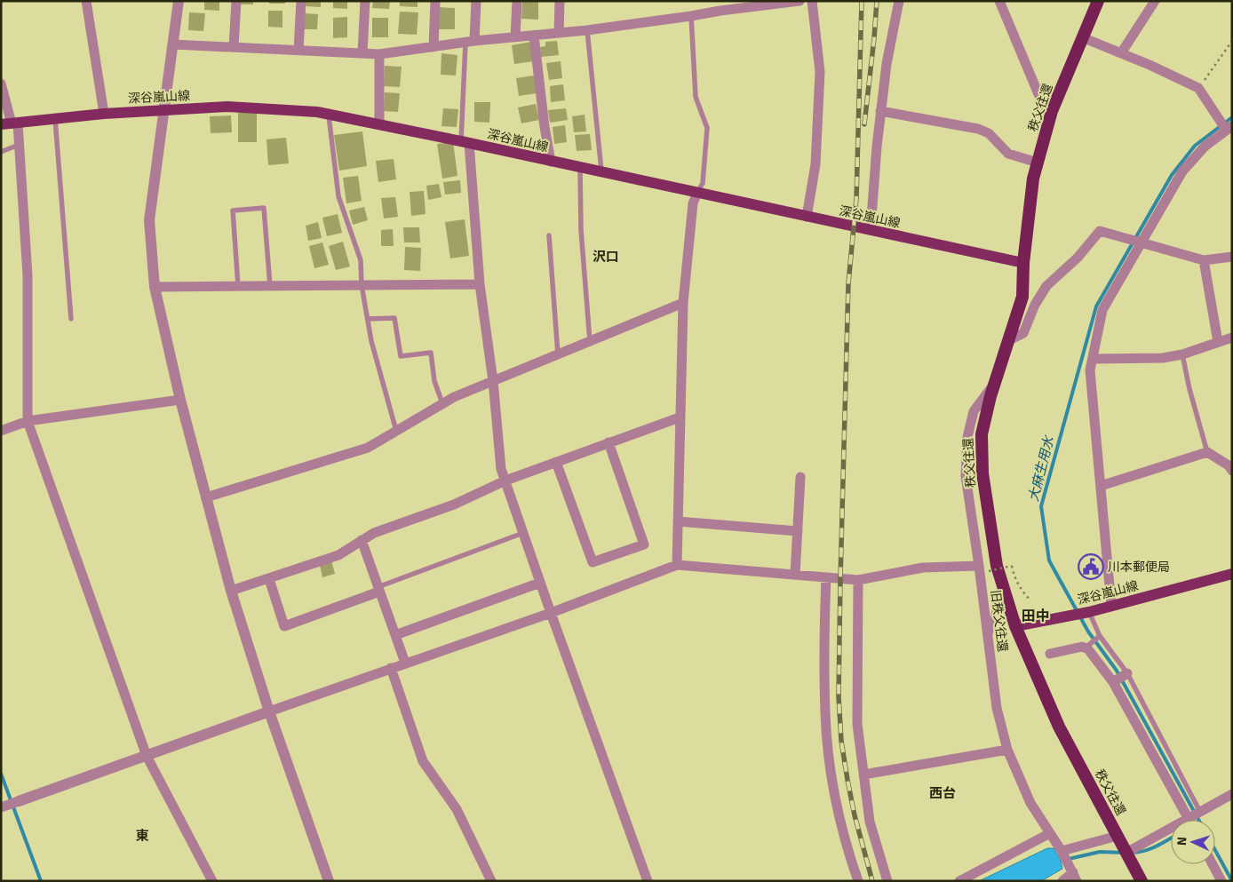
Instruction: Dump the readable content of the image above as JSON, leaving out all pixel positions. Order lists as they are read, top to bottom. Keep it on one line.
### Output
{"streets":{"highway":["秩父往還"],"main road":["深谷嵐山線"],"street":["旧秩父往還"]},"crossings":[["深谷嵐山線","秩父往還"],["秩父往還","旧秩父往還"]],"districts":["沢口","田中","西台","東"],"water":["大麻生用水"],"places":{"public building":["川本郵便局"]},"north":"left"}
